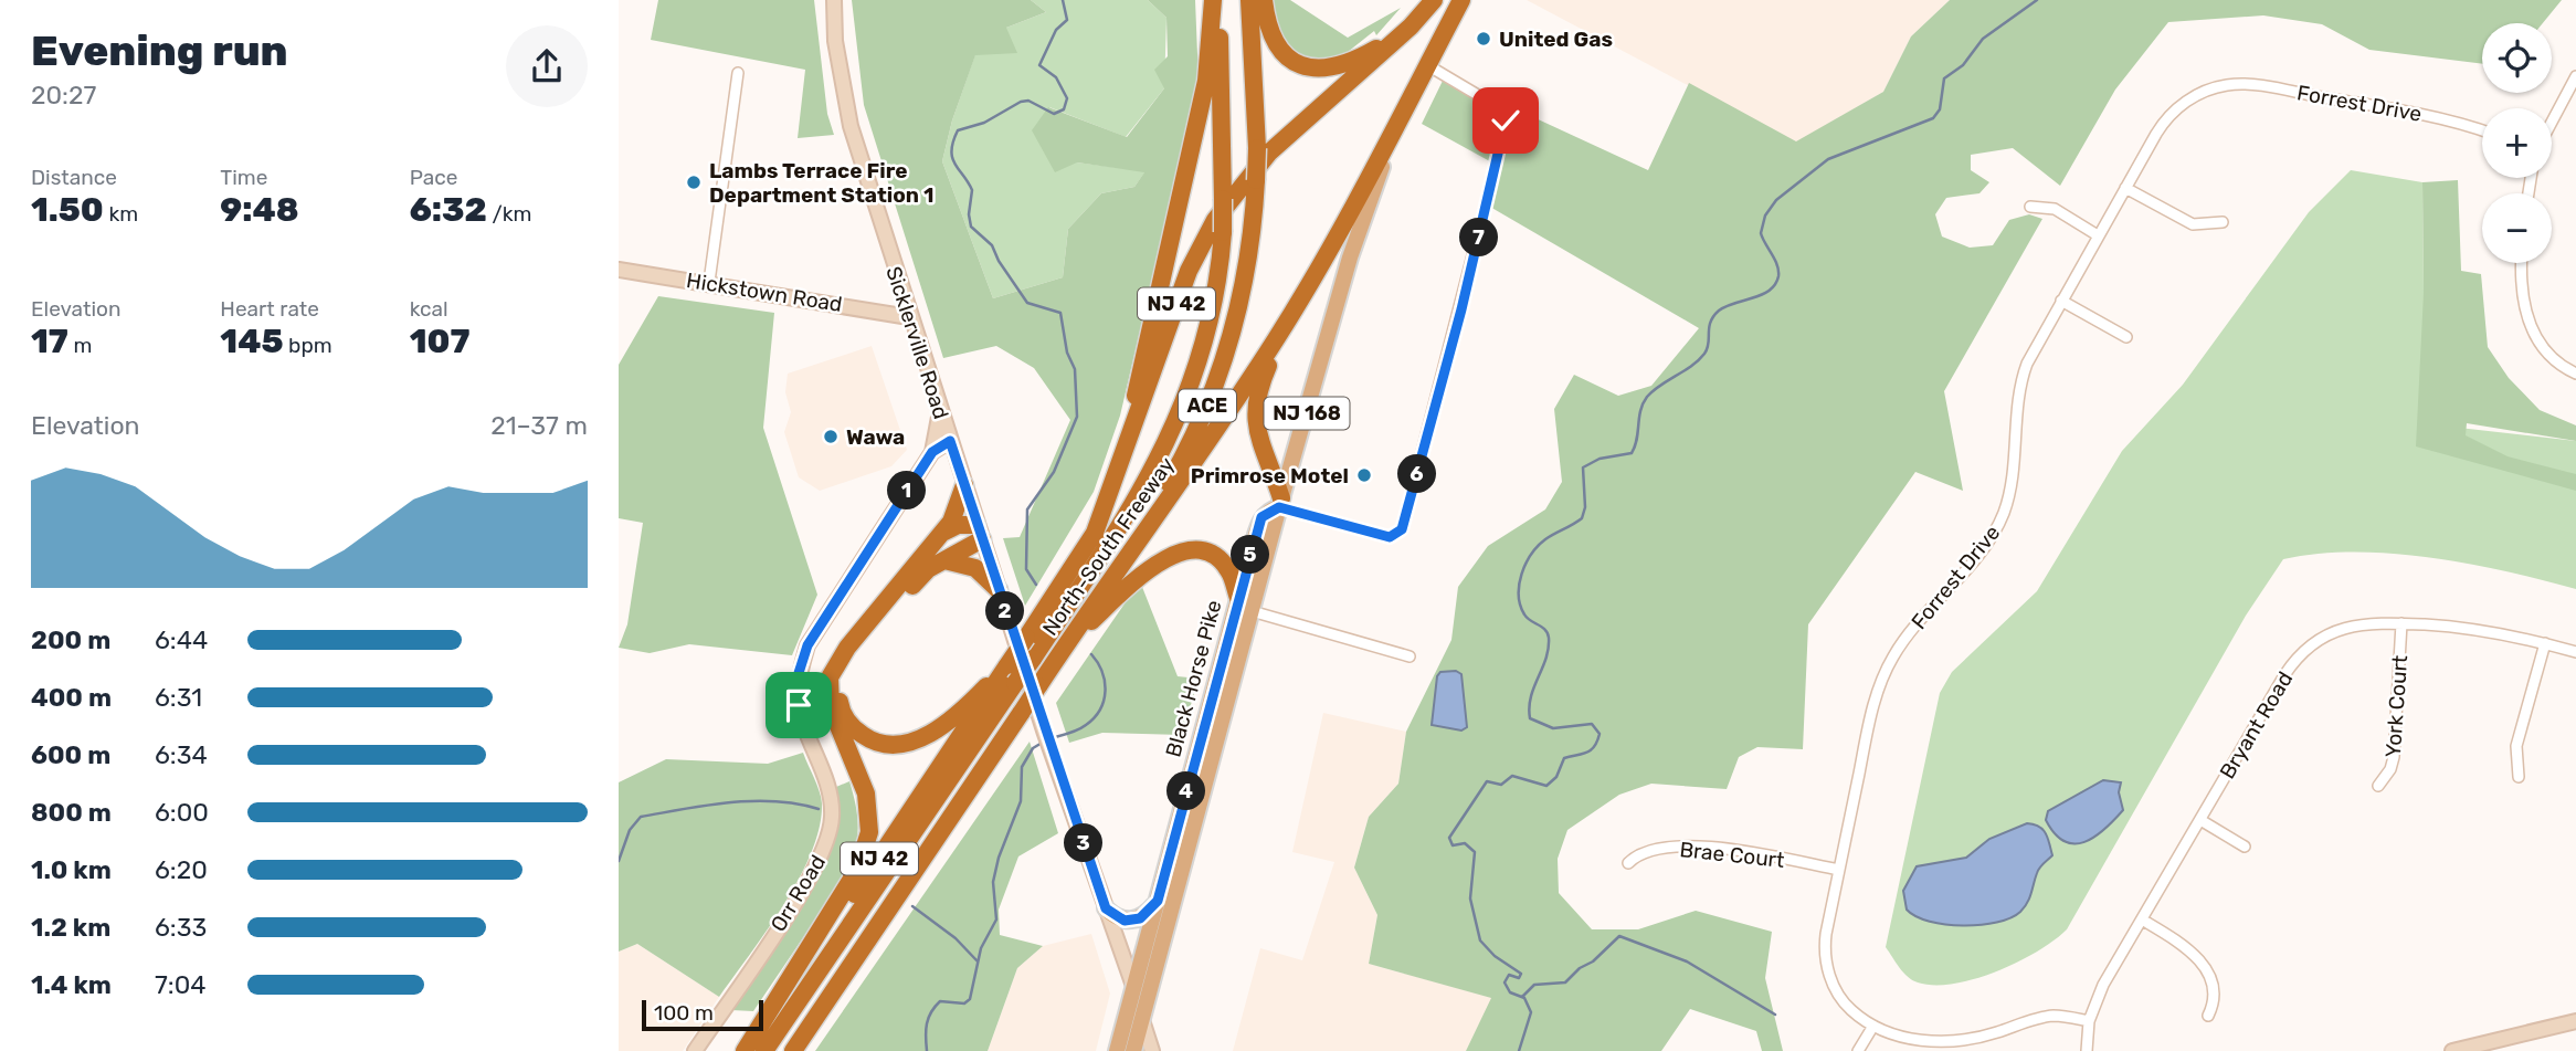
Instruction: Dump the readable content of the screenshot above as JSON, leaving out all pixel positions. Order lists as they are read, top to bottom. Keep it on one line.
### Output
{"streets":{"highway":["NJ 42","ACE","North-South Freeway","Black Horse Pike"],"main road":["Hickstown Road","Sicklerville Road","NJ 168","Orr Road"],"street":["Forrest Drive","York Court","Bryant Road","Brae Court"]},"crossings":[["Forrest Drive","Bryant Road"],["Forrest Drive","Brae Court"],["Hickstown Road","Sicklerville Road"],["Sicklerville Road","Black Horse Pike"],["Sicklerville Road","Orr Road"],["ACE","North-South Freeway"],["North-South Freeway","Black Horse Pike"],["York Court","Bryant Road"]],"places":["United Gas","Lambs Terrace Fire Department Station 1","Wawa","Primrose Motel"],"scale_bar":"100 m","page":{"heading":["Evening run","20:27"],"map_buttons":["+","−"],"stats":[["Distance","1.50 km"],["Time","9:48"],["Pace","6:32 /km"],["Elevation","17 m"],["Heart rate","145 bpm"],["kcal","107"]],"pins":["7","6","1","5","2","4","3"],"chart":["Elevation","21–37 m"],"list":[{"name":"200 m","note":"6:44"},{"name":"400 m","note":"6:31"},{"name":"600 m","note":"6:34"},{"name":"800 m","note":"6:00"},{"name":"1.0 km","note":"6:20"},{"name":"1.2 km","note":"6:33"},{"name":"1.4 km","note":"7:04"}],"scale":"100 m"}}
